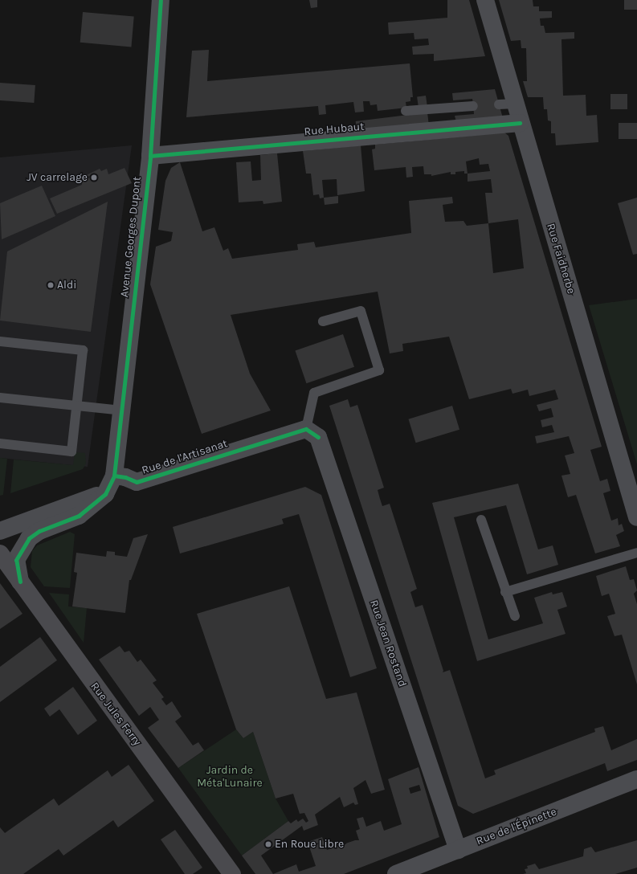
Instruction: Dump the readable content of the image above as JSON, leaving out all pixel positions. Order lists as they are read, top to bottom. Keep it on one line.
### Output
{"streets":{"street":["Rue Hubaut","Avenue Georges Dupont","Rue Faidherbe","Rue de l'Artisanat","Rue Jean Rostand","Rue Jules Ferry","Rue de l'Épinette"]},"crossings":[["Rue Hubaut","Avenue Georges Dupont"],["Rue Hubaut","Rue Faidherbe"],["Avenue Georges Dupont","Rue de l'Artisanat"],["Rue de l'Artisanat","Rue Jean Rostand"],["Rue Jean Rostand","Rue de l'Épinette"]],"parks":["Jardin de Méta'Lunaire"],"places":["JV carrelage","Aldi","En Roue Libre"]}
